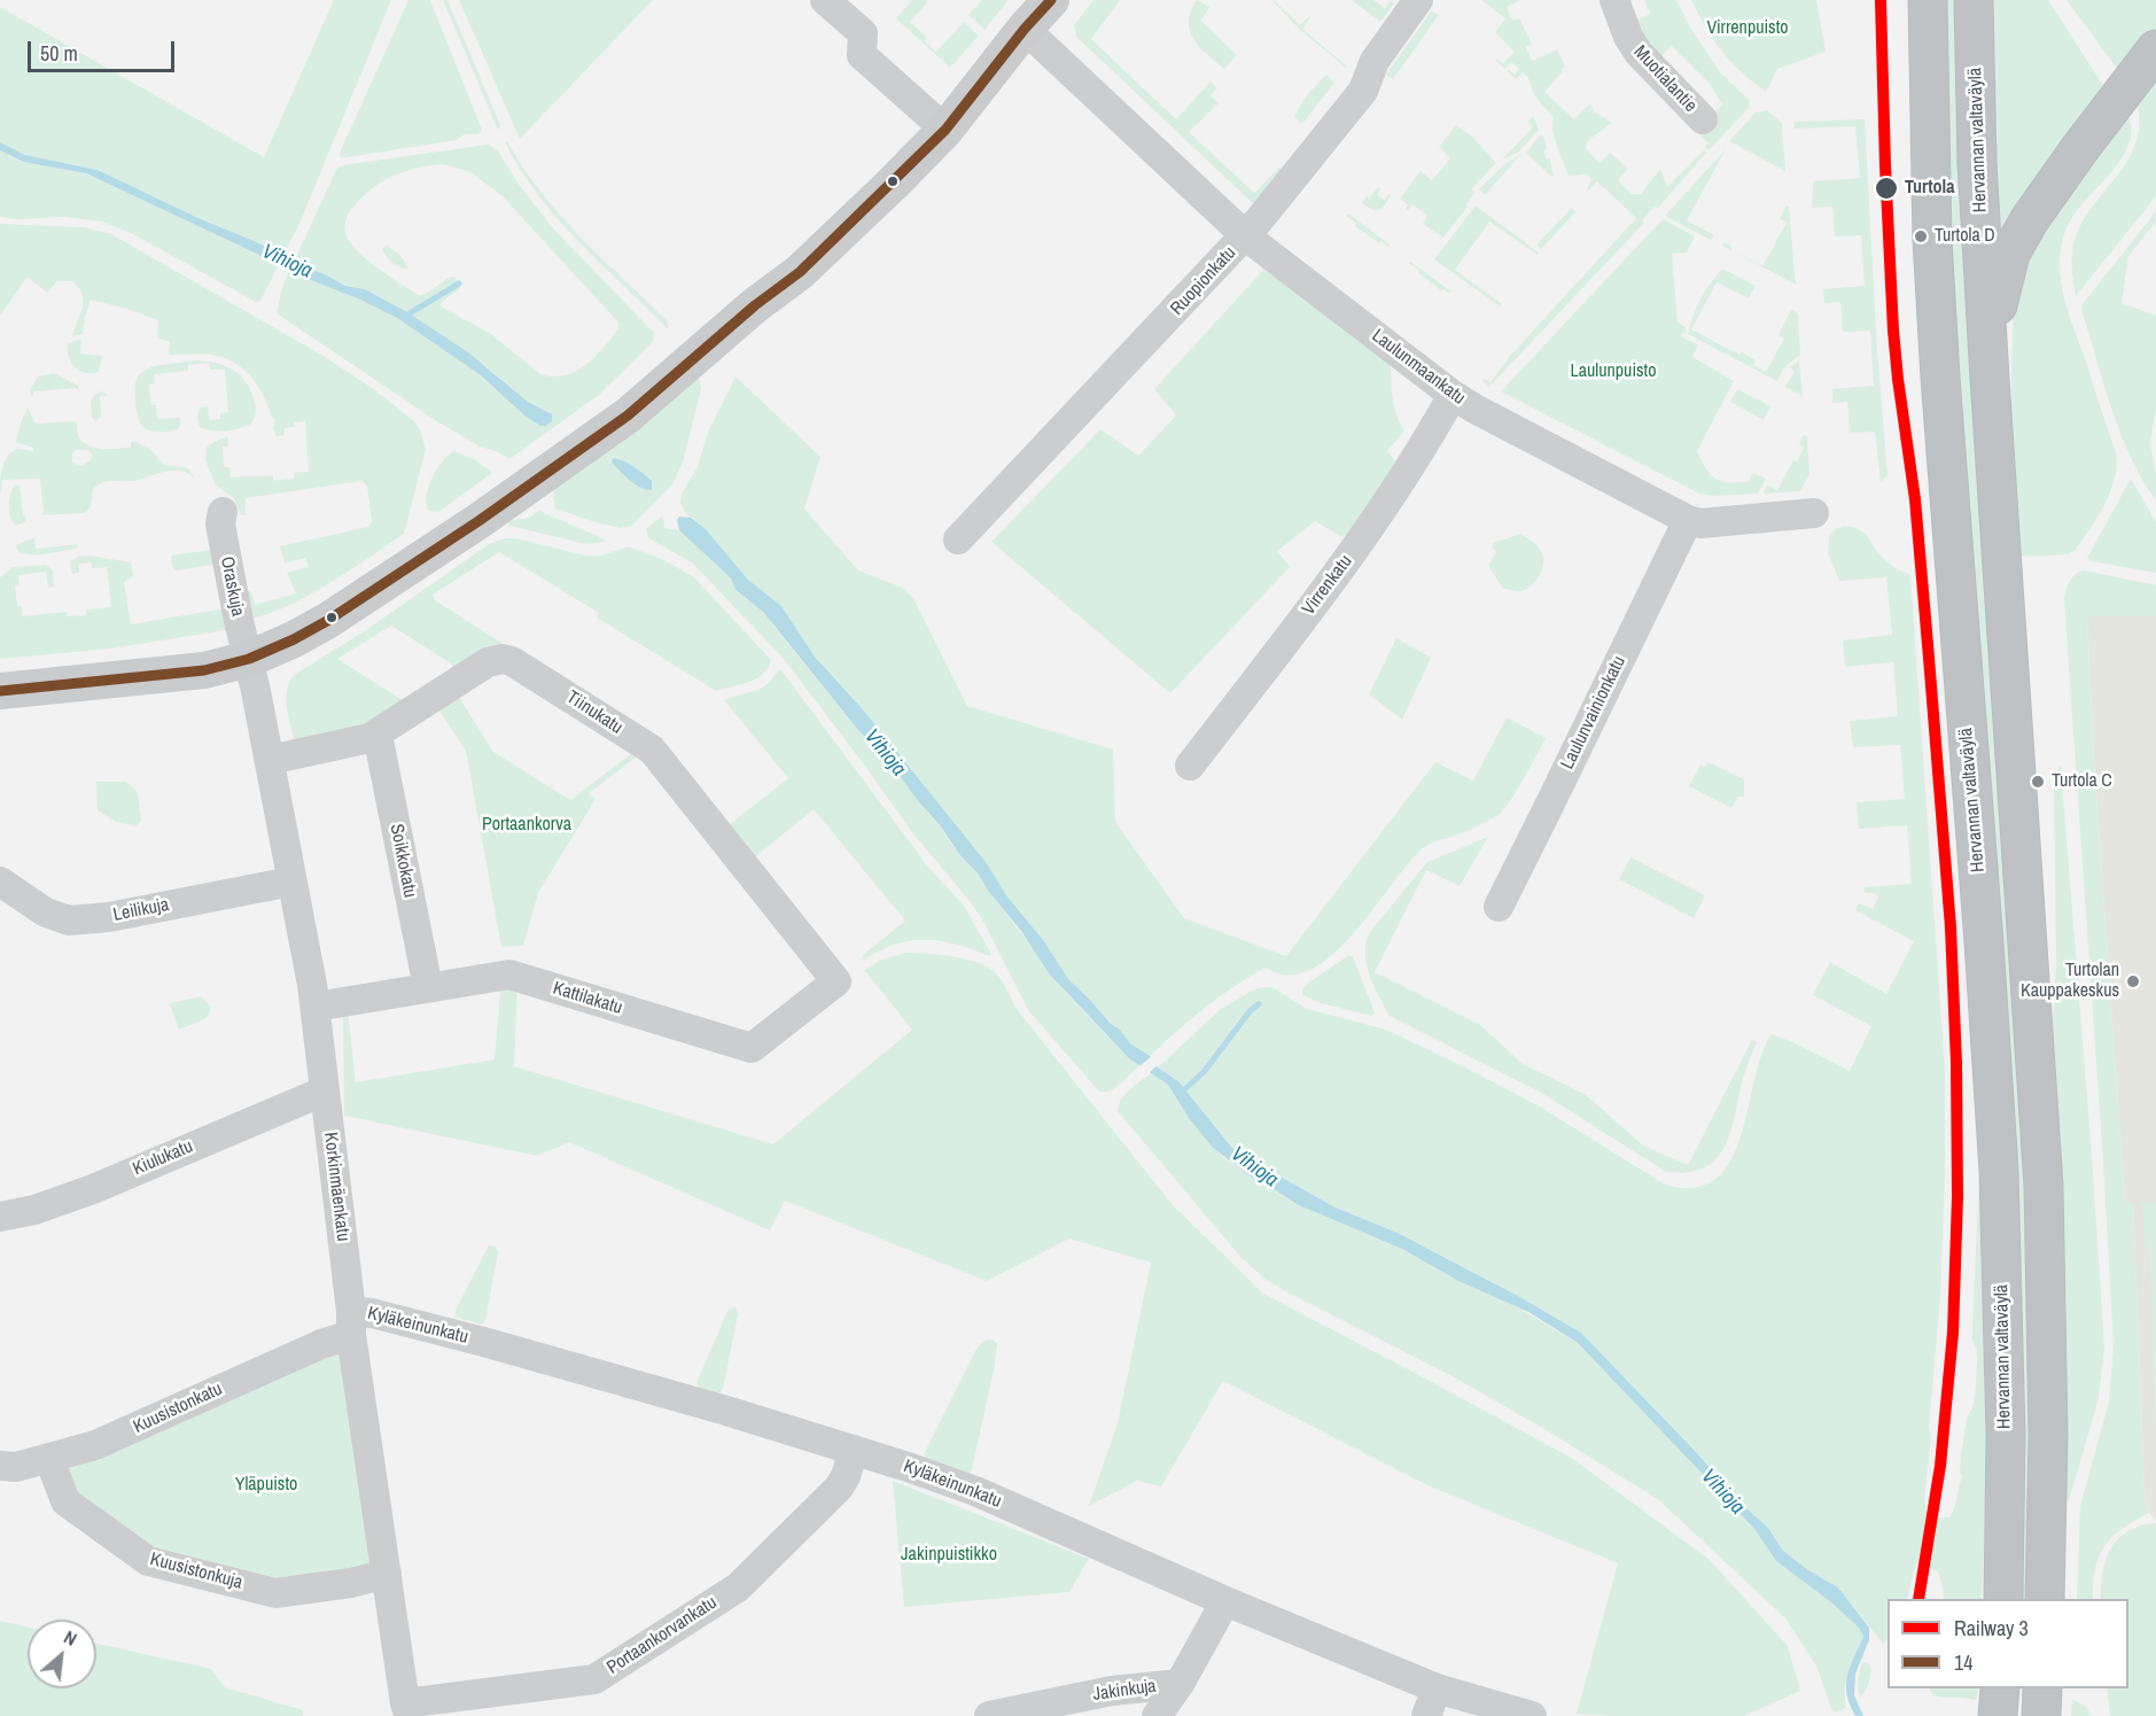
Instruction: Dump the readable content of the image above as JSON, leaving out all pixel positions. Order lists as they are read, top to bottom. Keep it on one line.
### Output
{"streets":{"highway":["Hervannan valtaväylä"],"street":["Muotialantie","Ruopionkatu","Laulunmaankatu","Virrenkatu","Oraskuja","Tiinukatu","Laulunvainionkatu","Soikkokatu","Leilikuja","Kattilakatu","Kiulukatu","Korkinmäenkatu","Kyläkeinunkatu","Kuusistonkatu","Kuusistonkuja","Portaankorvankatu","Jakinkuja"]},"crossings":[["Ruopionkatu","Laulunmaankatu"],["Laulunmaankatu","Virrenkatu"],["Laulunmaankatu","Laulunvainionkatu"],["Oraskuja","Korkinmäenkatu"],["Tiinukatu","Soikkokatu"],["Tiinukatu","Kattilakatu"],["Tiinukatu","Korkinmäenkatu"],["Soikkokatu","Kattilakatu"],["Leilikuja","Korkinmäenkatu"],["Kattilakatu","Korkinmäenkatu"],["Kiulukatu","Korkinmäenkatu"],["Korkinmäenkatu","Kyläkeinunkatu"],["Korkinmäenkatu","Kuusistonkatu"],["Korkinmäenkatu","Kuusistonkuja"],["Korkinmäenkatu","Portaankorvankatu"],["Kyläkeinunkatu","Kuusistonkatu"],["Kyläkeinunkatu","Portaankorvankatu"],["Kuusistonkatu","Kuusistonkuja"]],"water":["Vihioja"],"parks":["Virrenpuisto","Laulunpuisto","Portaankorva","Yläpuisto","Jakinpuistikko"],"places":["Turtola","Turtola D","Turtola C","Turtolan Kauppakeskus"],"lines":["rail line 3","transit line 14"],"legend":["Railway 3","14"],"scale_bar":"50 m","north":"top right"}
